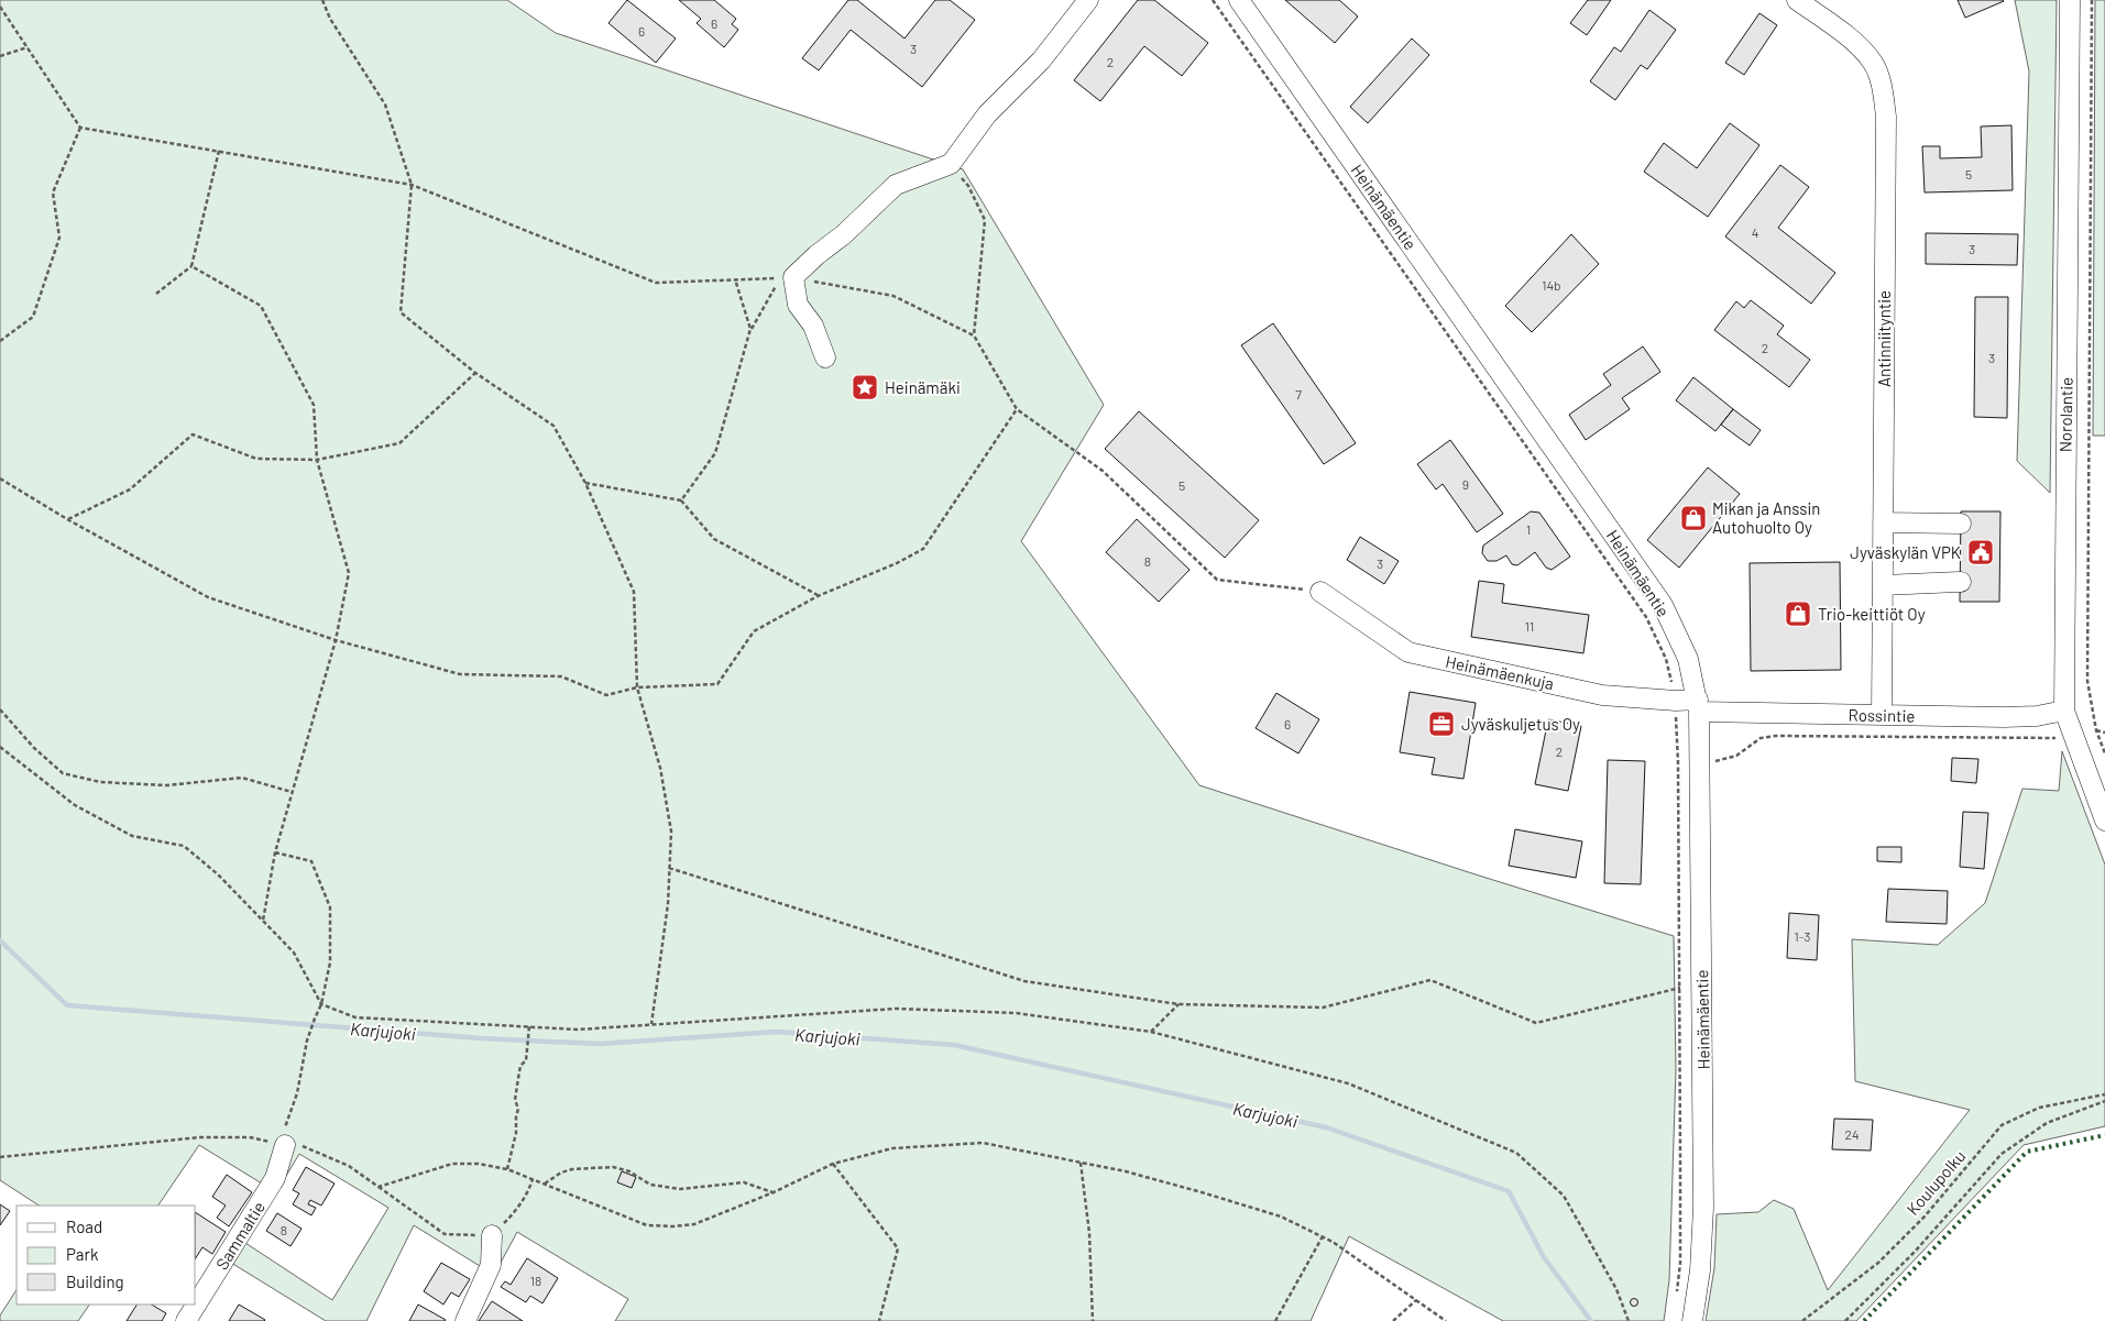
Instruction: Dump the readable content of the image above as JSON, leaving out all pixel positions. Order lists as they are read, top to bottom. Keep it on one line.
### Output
{"streets":{"street":["Heinämäentie","Antinniityntie","Norolantie","Heinämäenkuja","Rossintie","Sammaltie"],"path":["Koulupolku"]},"crossings":[["Heinämäentie","Heinämäenkuja"],["Heinämäentie","Rossintie"],["Antinniityntie","Rossintie"],["Norolantie","Rossintie"],["Heinämäenkuja","Rossintie"]],"water":["Karjujoki"],"places":{"place":["Heinämäki"],"shop":["Mikan ja Anssin Autohuolto Oy","Trio-keittiöt Oy"],"public building":["Jyväskylän VPK"],"office":["Jyväskuljetus Oy"]},"house_numbers":["6","6","3","2","5","4","3","14b","2","3","7","9","5","1","8","3","11","6","2","1-3","24","8","18"],"legend":["Road","Park","Building"]}
